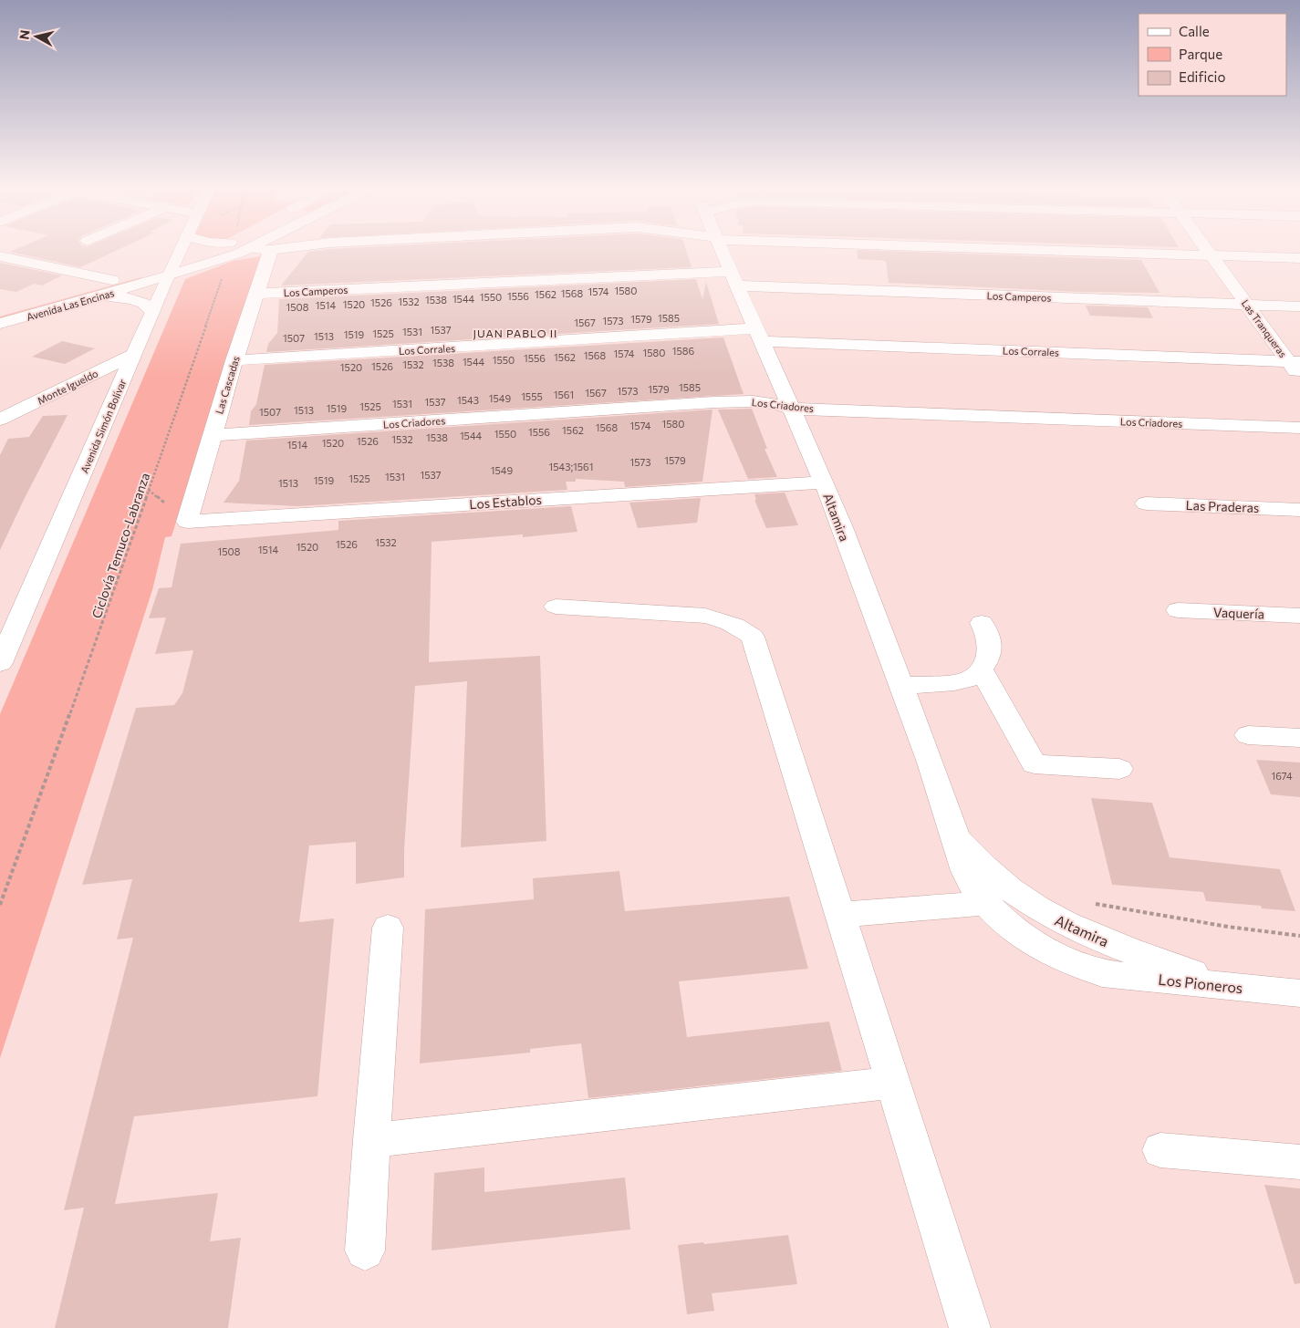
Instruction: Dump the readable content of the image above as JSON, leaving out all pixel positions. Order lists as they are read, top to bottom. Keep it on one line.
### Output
{"streets":{"street":["Los Camperos","Avenida Las Encinas","Las Tranqueras","Los Corrales","Las Cascadas","Monte Igueldo","Los Criadores","Avenida Simón Bolívar","Los Establos","Las Praderas","Altamira","Vaquería","Los Pioneros"],"path":["Ciclovía Temuco-Labranza"]},"crossings":[["Los Camperos","Las Tranqueras"],["Los Camperos","Las Cascadas"],["Los Camperos","Altamira"],["Avenida Las Encinas","Avenida Simón Bolívar"],["Las Tranqueras","Los Corrales"],["Los Corrales","Las Cascadas"],["Los Corrales","Altamira"],["Las Cascadas","Los Criadores"],["Las Cascadas","Los Establos"],["Monte Igueldo","Avenida Simón Bolívar"],["Los Criadores","Altamira"],["Los Establos","Altamira"],["Altamira","Los Pioneros"]],"districts":["JUAN PABLO II"],"house_numbers":["1580","1574","1568","1562","1556","1550","1544","1538","1532","1526","1520","1514","1508","1585","1579","1573","1567","1537","1531","1525","1519","1513","1507","1586","1580","1574","1568","1562","1556","1550","1544","1538","1532","1526","1520","1585","1579","1573","1567","1561","1555","1549","1543","1537","1531","1525","1519","1513","1507","1580","1574","1568","1562","1556","1550","1544","1538","1532","1526","1520","1514","1579","1573","1543;1561","1549","1537","1531","1525","1519","1513","1532","1526","1520","1514","1508","1674"],"legend":["Calle","Parque","Edificio"],"north":"left"}
